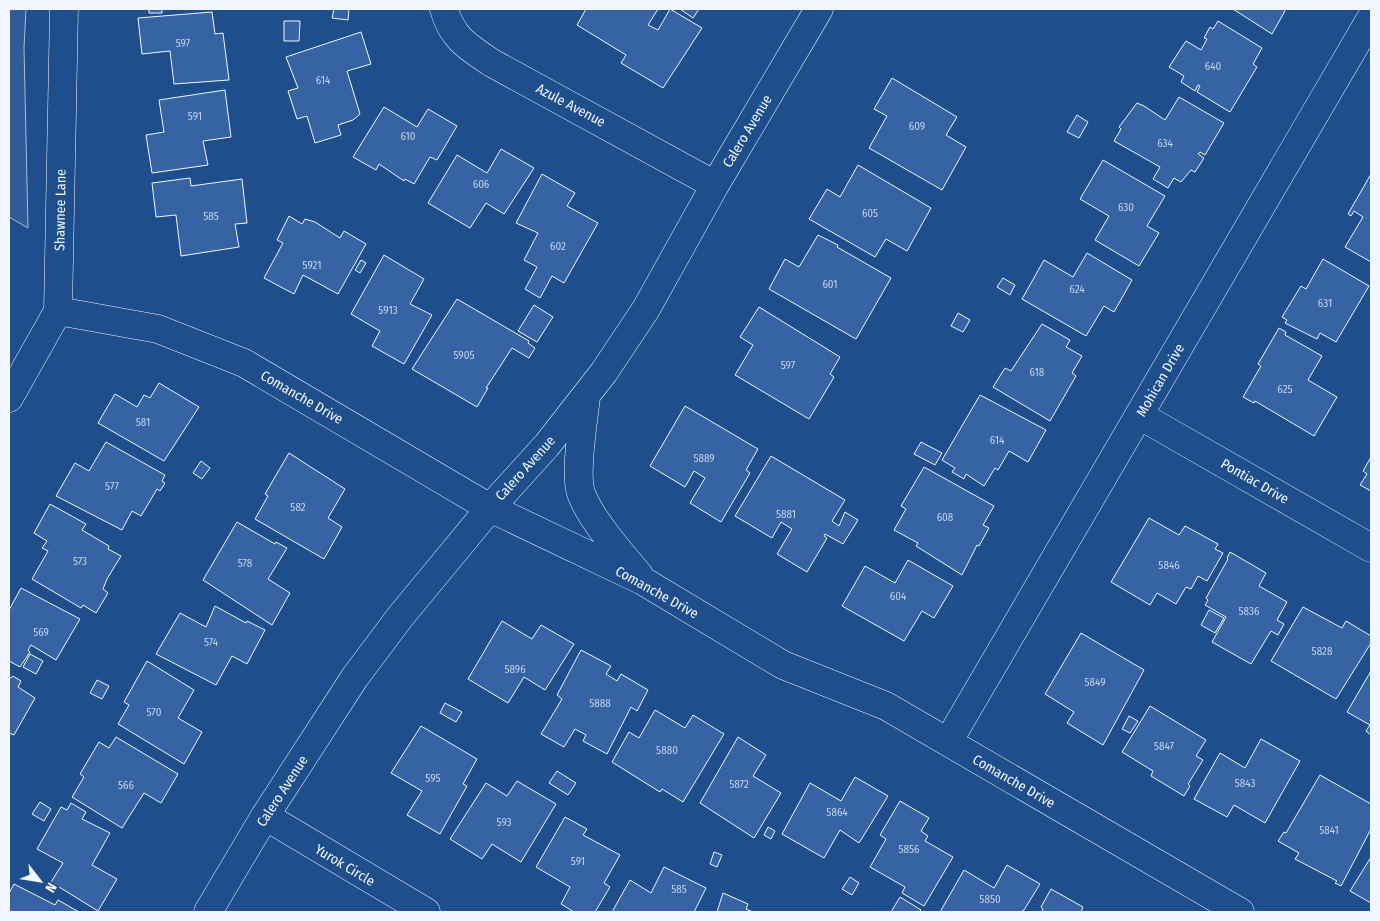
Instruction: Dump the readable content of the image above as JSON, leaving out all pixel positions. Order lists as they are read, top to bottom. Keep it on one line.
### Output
{"streets":{"street":["Azule Avenue","Calero Avenue","Shawnee Lane","Mohican Drive","Comanche Drive","Pontiac Drive","Yurok Circle"]},"crossings":[["Azule Avenue","Calero Avenue"],["Calero Avenue","Comanche Drive"],["Calero Avenue","Yurok Circle"],["Shawnee Lane","Comanche Drive"],["Mohican Drive","Comanche Drive"],["Mohican Drive","Pontiac Drive"]],"house_numbers":["597","640","614","591","609","610","634","606","630","605","585","602","5921","601","624","631","5913","5905","597","618","625","581","614","5889","577","582","5881","608","573","578","5846","604","5836","569","574","5828","5896","5849","5888","570","5847","5880","595","5843","5872","566","5864","593","5841","5856","591","585","5850"],"north":"bottom right"}
